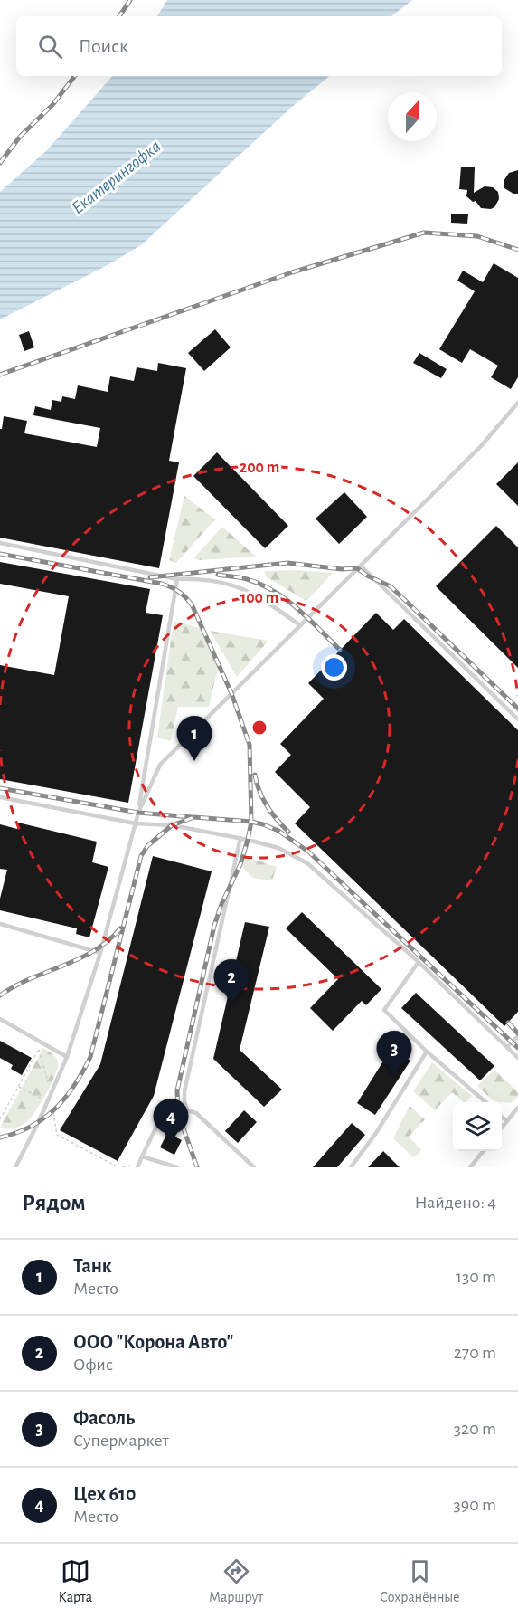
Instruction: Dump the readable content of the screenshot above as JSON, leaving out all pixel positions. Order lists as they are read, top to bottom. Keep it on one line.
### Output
{"water":["Екатерингофка"],"north":"top","page":{"search":"Поиск","pins":["1","2","3","4"],"heading":["Рядом","Найдено: 4"],"list":[{"mark":"1","name":"Танк","note":"Место","value":"130 m"},{"mark":"2","name":"ООО \"Корона Авто\"","note":"Офис","value":"270 m"},{"mark":"3","name":"Фасоль","note":"Супермаркет","value":"320 m"},{"mark":"4","name":"Цех 610","note":"Место","value":"390 m"}],"nav":["Карта","Маршрут","Сохранённые"]},"rings":["200 m","100 m"]}
